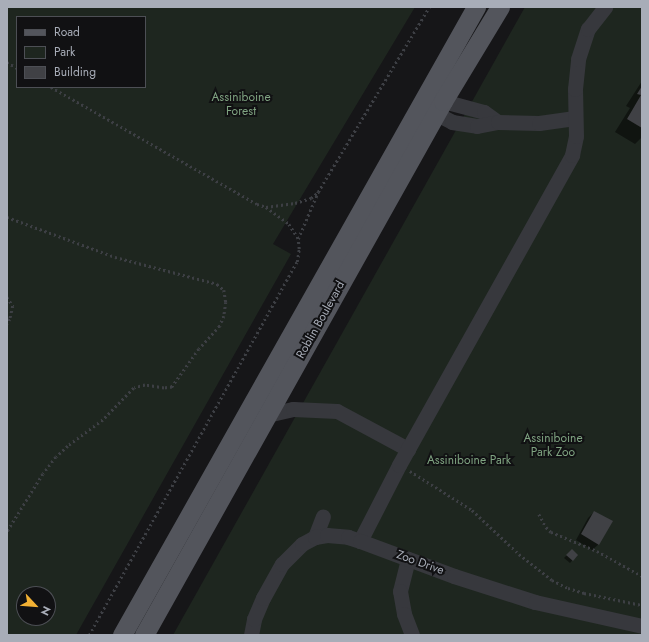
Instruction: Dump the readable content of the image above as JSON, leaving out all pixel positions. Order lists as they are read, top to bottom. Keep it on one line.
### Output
{"streets":{"main road":["Roblin Boulevard"],"street":["Zoo Drive"]},"parks":["Assiniboine Forest","Assiniboine Park Zoo","Assiniboine Park"],"legend":["Road","Park","Building"],"north":"bottom right"}
